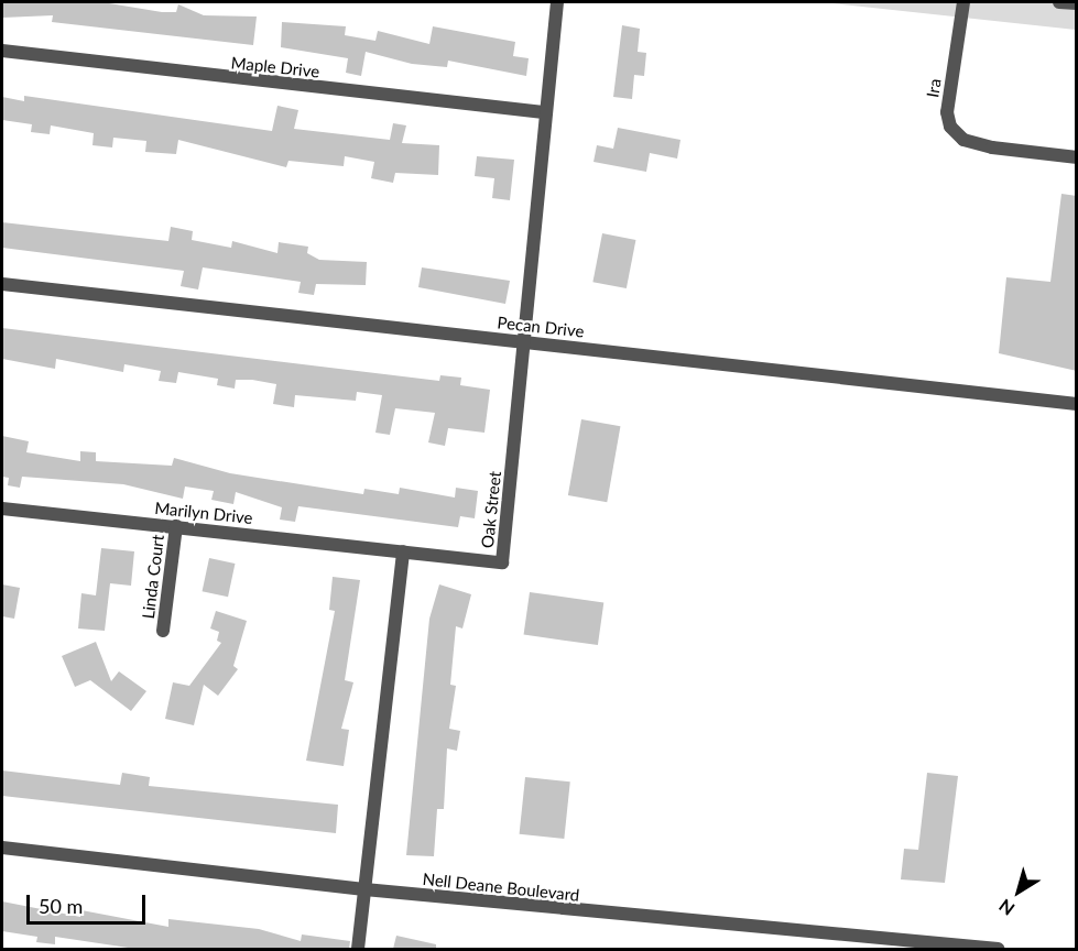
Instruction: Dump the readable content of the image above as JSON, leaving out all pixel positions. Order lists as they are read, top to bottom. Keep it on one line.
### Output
{"streets":{"street":["Maple Drive","Ira","Pecan Drive","Oak Street","Marilyn Drive","Linda Court","Nell Deane Boulevard"]},"crossings":[["Maple Drive","Oak Street"],["Pecan Drive","Oak Street"],["Oak Street","Marilyn Drive"],["Marilyn Drive","Linda Court"]],"scale_bar":"50 m","north":"bottom left"}
